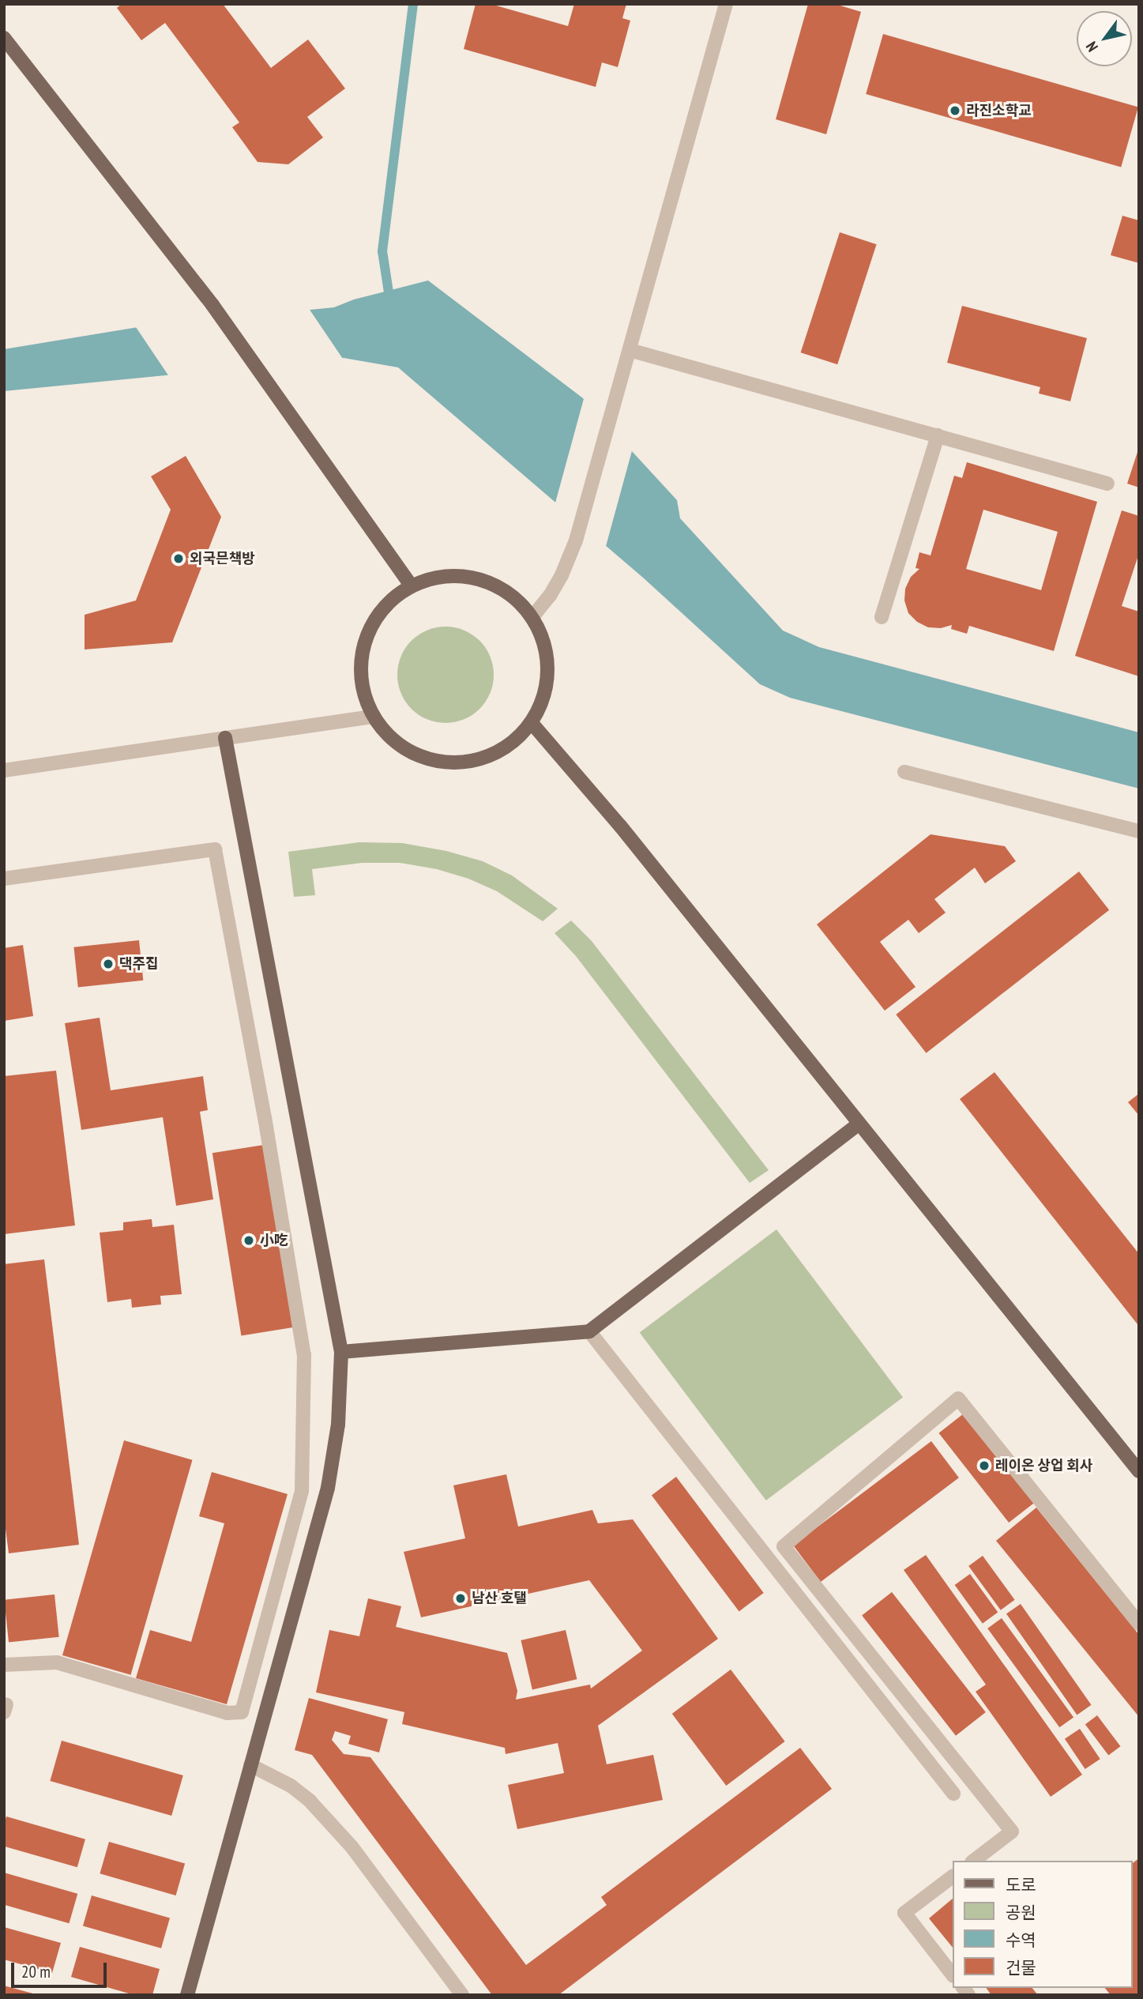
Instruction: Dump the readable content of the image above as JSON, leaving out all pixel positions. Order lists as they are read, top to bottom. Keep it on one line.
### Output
{"places":["라진소학교","외국믄책방","댁주집","小吃","레이온 상업 회사","남산 호탤"],"legend":["도로","공원","수역","건물"],"scale_bar":"20 m","north":"bottom left"}
